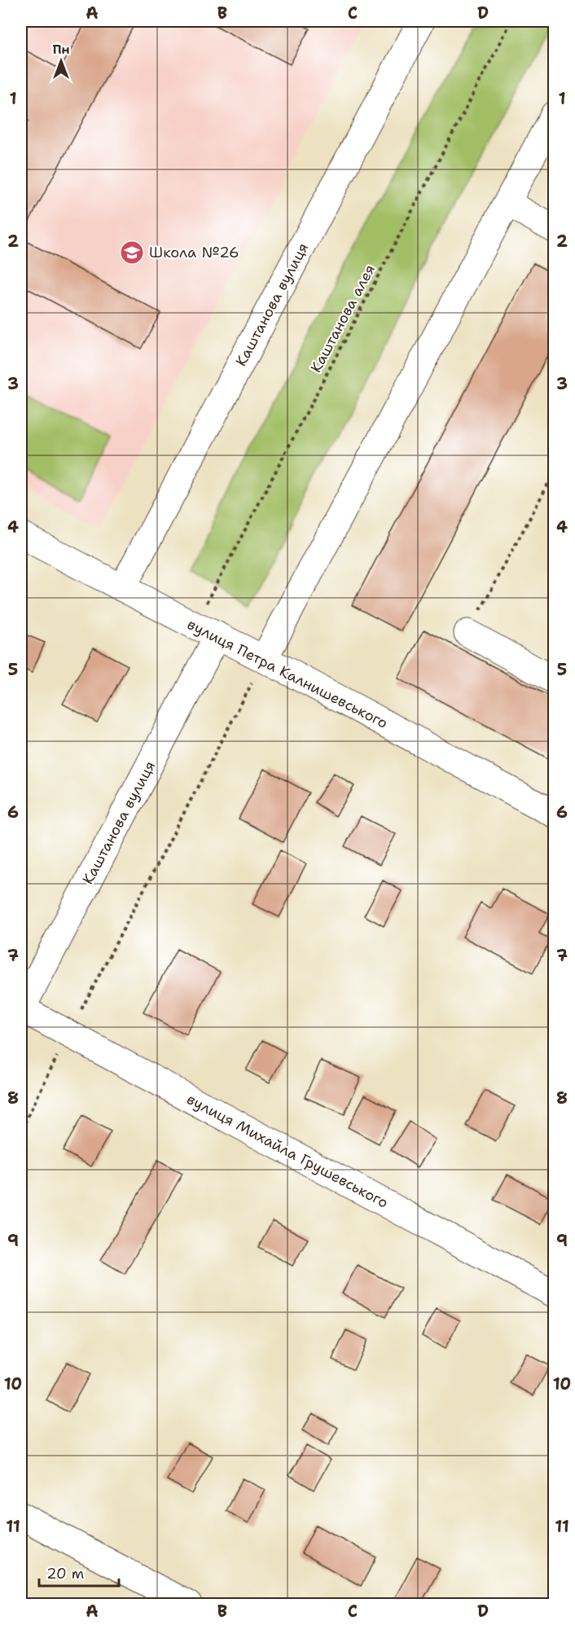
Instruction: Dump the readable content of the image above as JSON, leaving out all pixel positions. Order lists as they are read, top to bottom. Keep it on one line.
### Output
{"streets":{"street":["Каштанова вулиця","вулиця Петра Калнишевського","вулиця Михайла Грушевського"],"path":["Каштанова алея"]},"crossings":[["Каштанова вулиця","Каштанова алея"],["Каштанова вулиця","вулиця Петра Калнишевського"],["Каштанова вулиця","вулиця Михайла Грушевського"],["Каштанова алея","вулиця Петра Калнишевського"]],"places":{"school or university":["Школа №26"]},"scale_bar":"20 m","north":"top","grid":{"columns":["A","B","C","D"],"rows":["1","2","3","4","5","6","7","8","9","10","11"]}}
